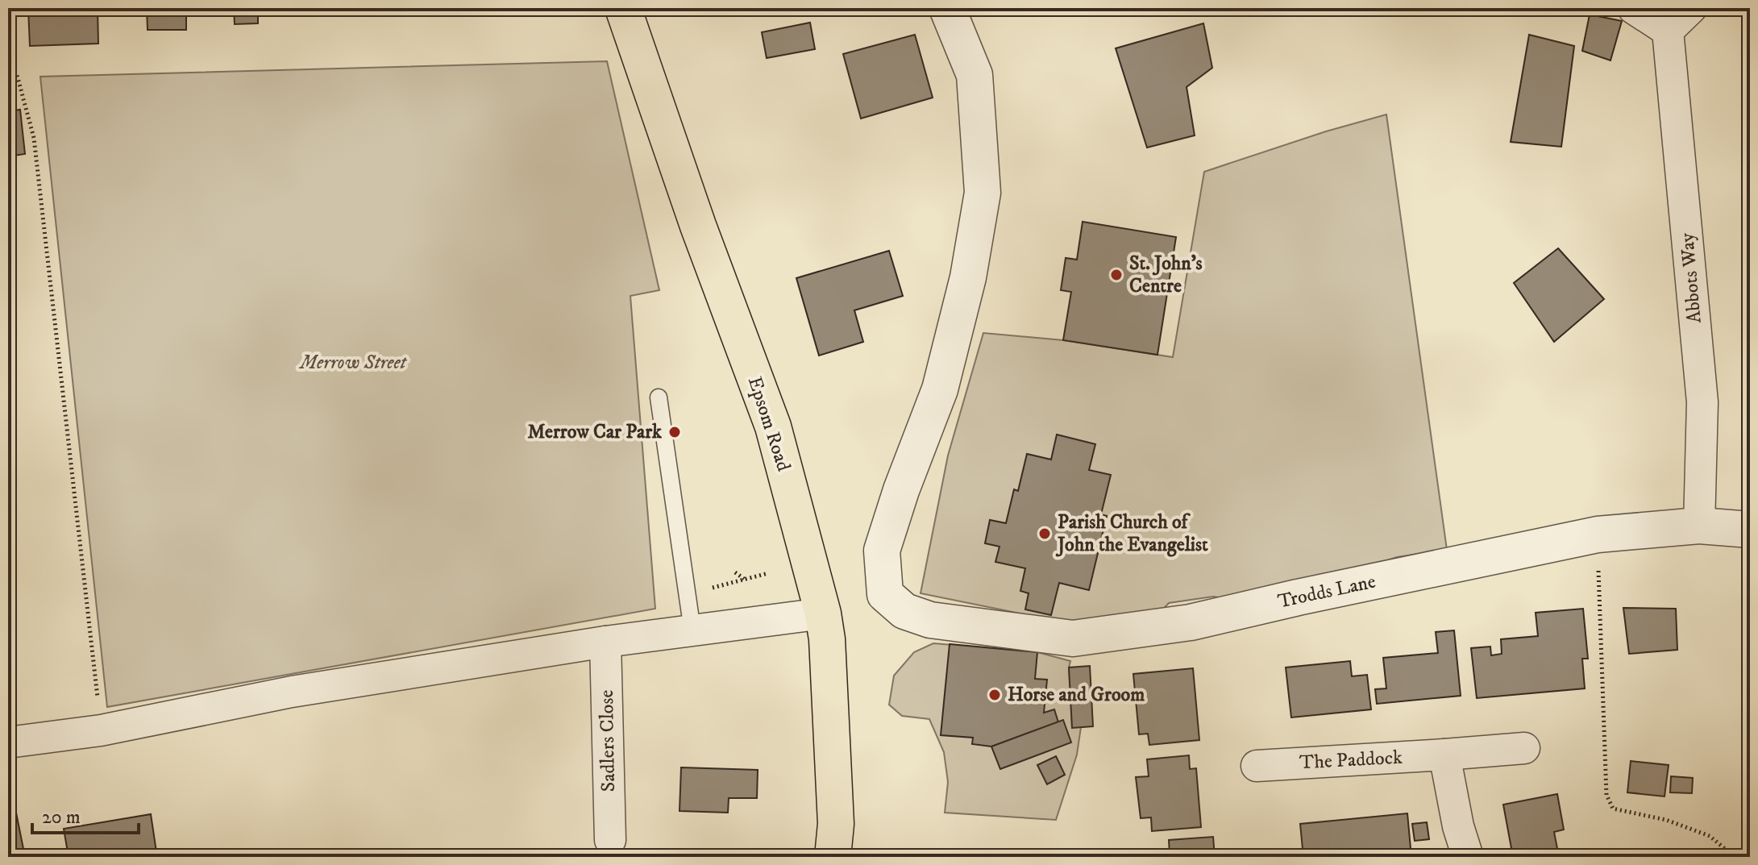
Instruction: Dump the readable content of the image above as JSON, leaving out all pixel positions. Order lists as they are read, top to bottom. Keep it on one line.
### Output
{"streets":{"main road":["Epsom Road"],"street":["Abbots Way","Trodds Lane","Sadlers Close","The Paddock"]},"crossings":[["Abbots Way","Trodds Lane"]],"parks":["Merrow Street"],"places":["St. John's Centre","Merrow Car Park","Parish Church of John the Evangelist","Horse and Groom"],"scale_bar":"20 m"}
